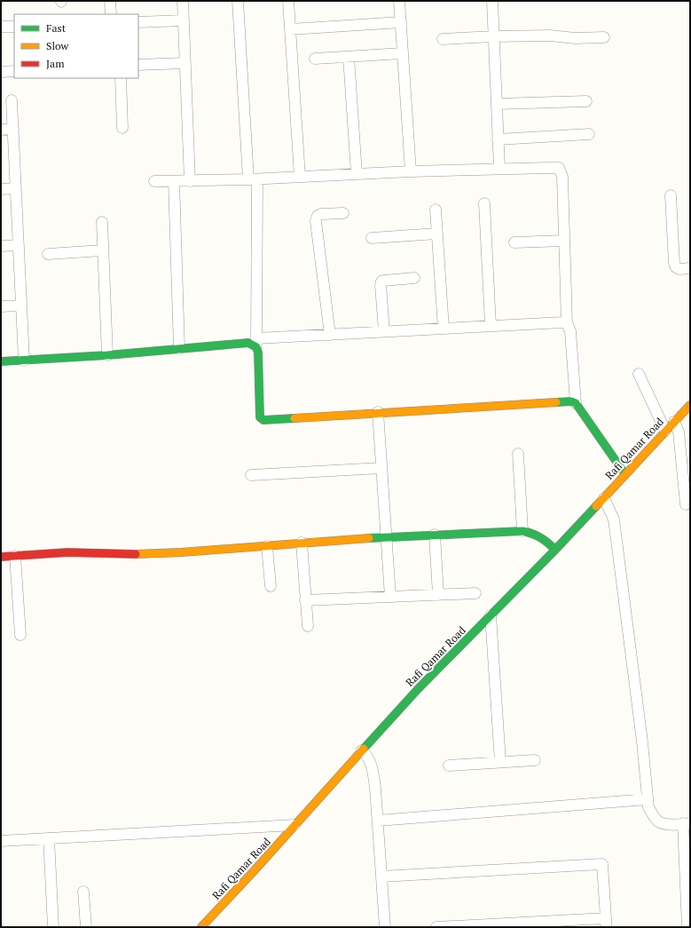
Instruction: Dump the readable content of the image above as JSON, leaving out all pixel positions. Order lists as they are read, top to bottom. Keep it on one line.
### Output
{"streets":{"street":["Rafi Qamar Road"]},"legend":["Fast","Slow","Jam"]}
